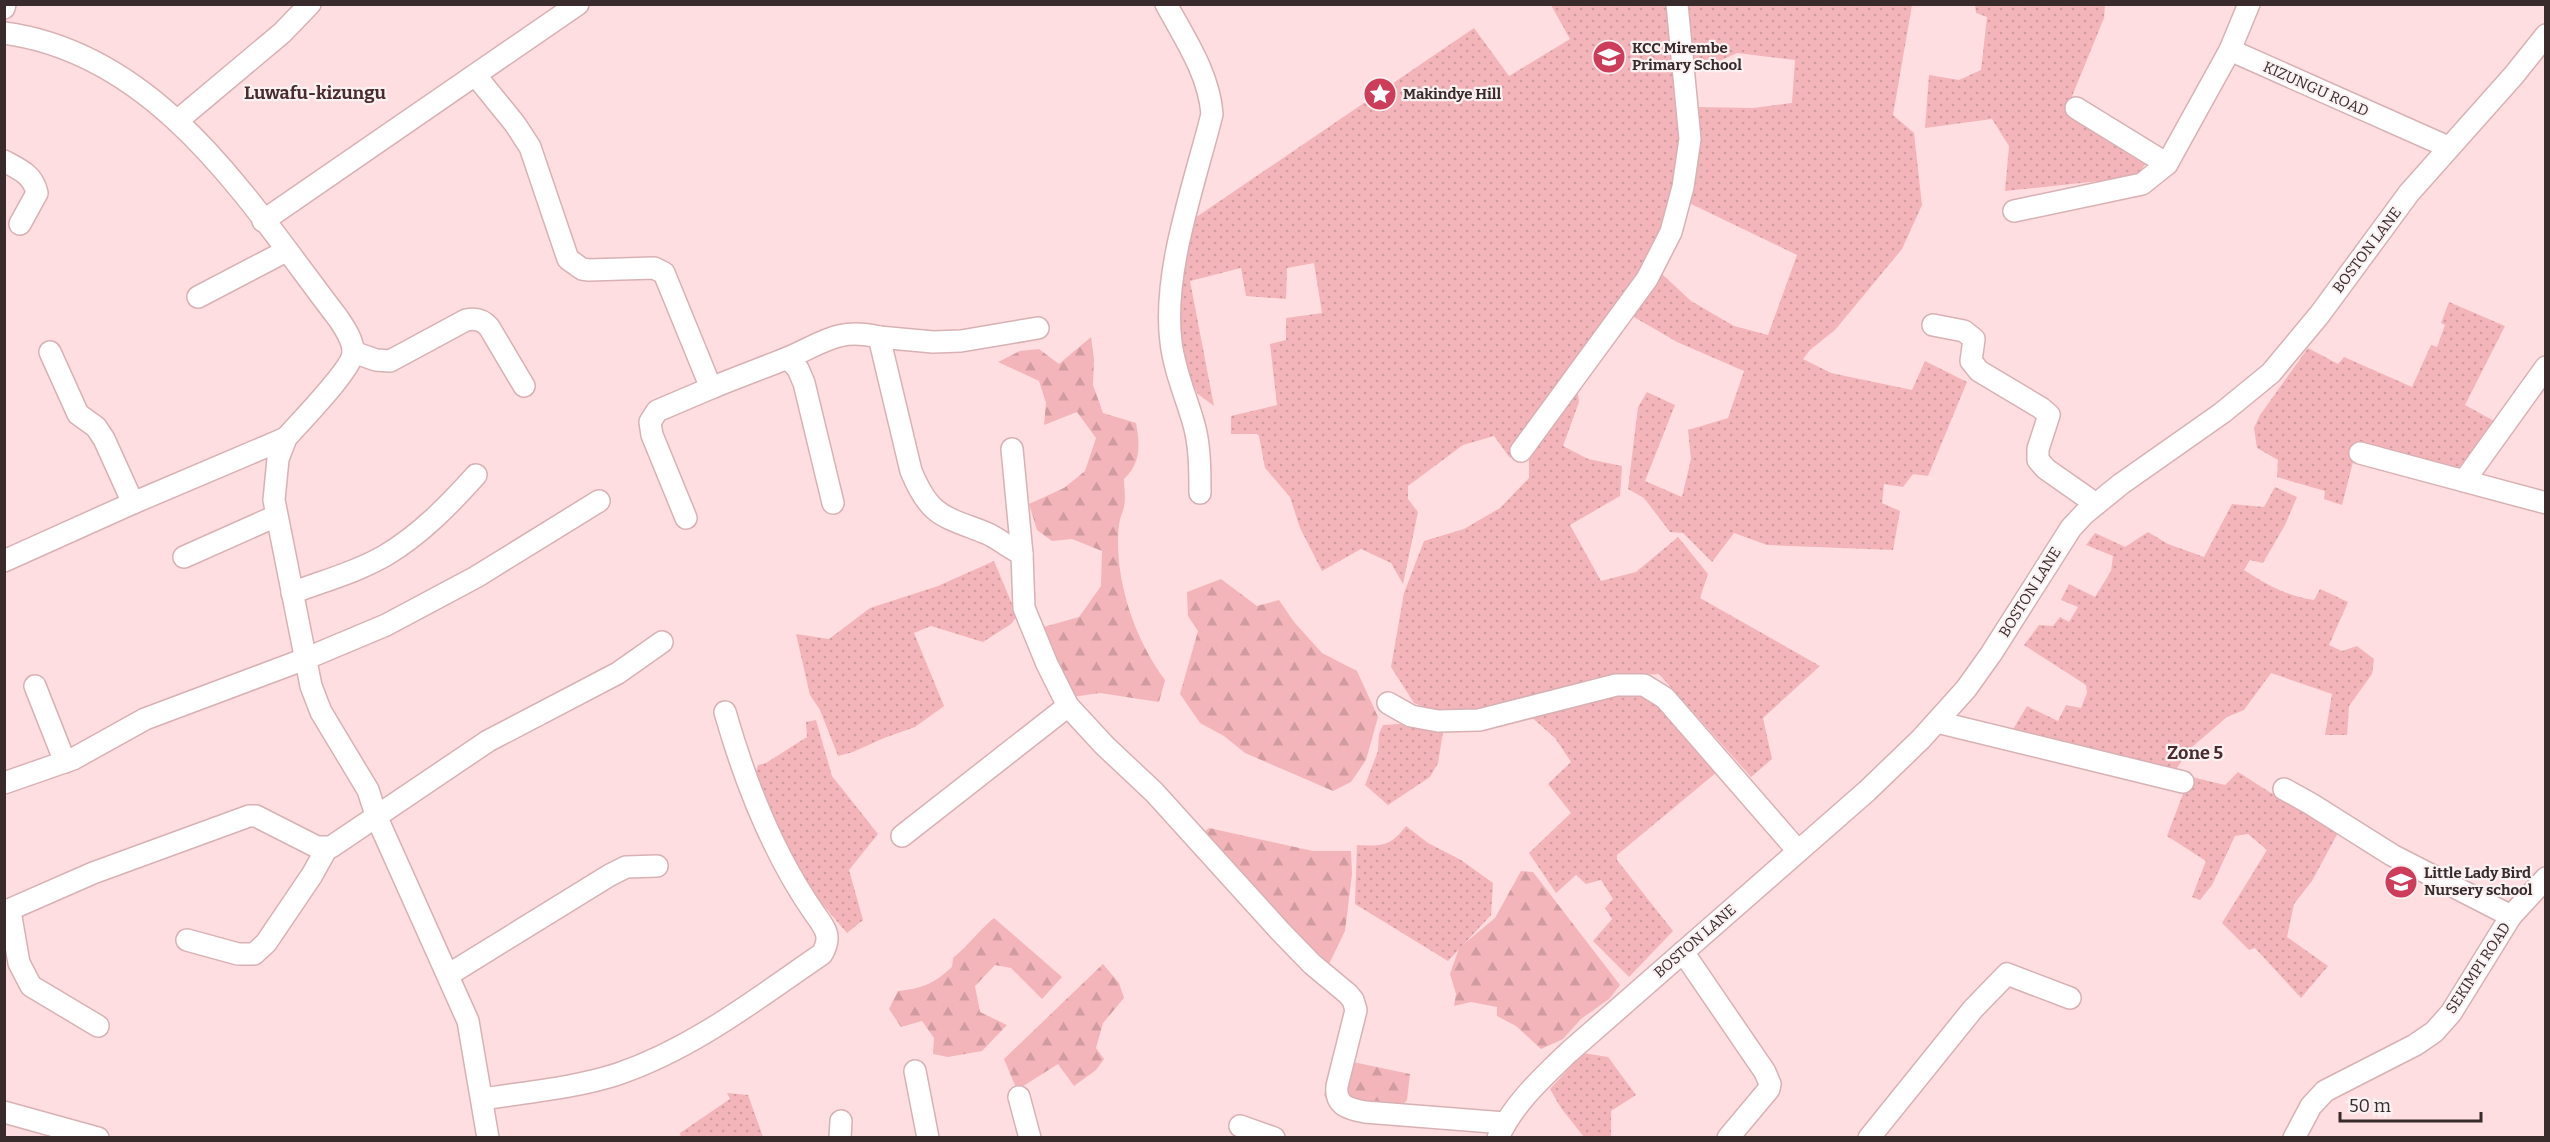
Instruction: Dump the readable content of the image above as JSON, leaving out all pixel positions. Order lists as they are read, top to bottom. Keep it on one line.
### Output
{"streets":{"street":["KIZUNGU ROAD","BOSTON LANE","SEKIMPI ROAD"]},"crossings":[["KIZUNGU ROAD","BOSTON LANE"]],"districts":["Luwafu-kizungu","Zone 5"],"places":{"school or university":["KCC Mirembe Primary School","Little Lady Bird Nursery school"],"place":["Makindye Hill"]},"scale_bar":"50 m"}
